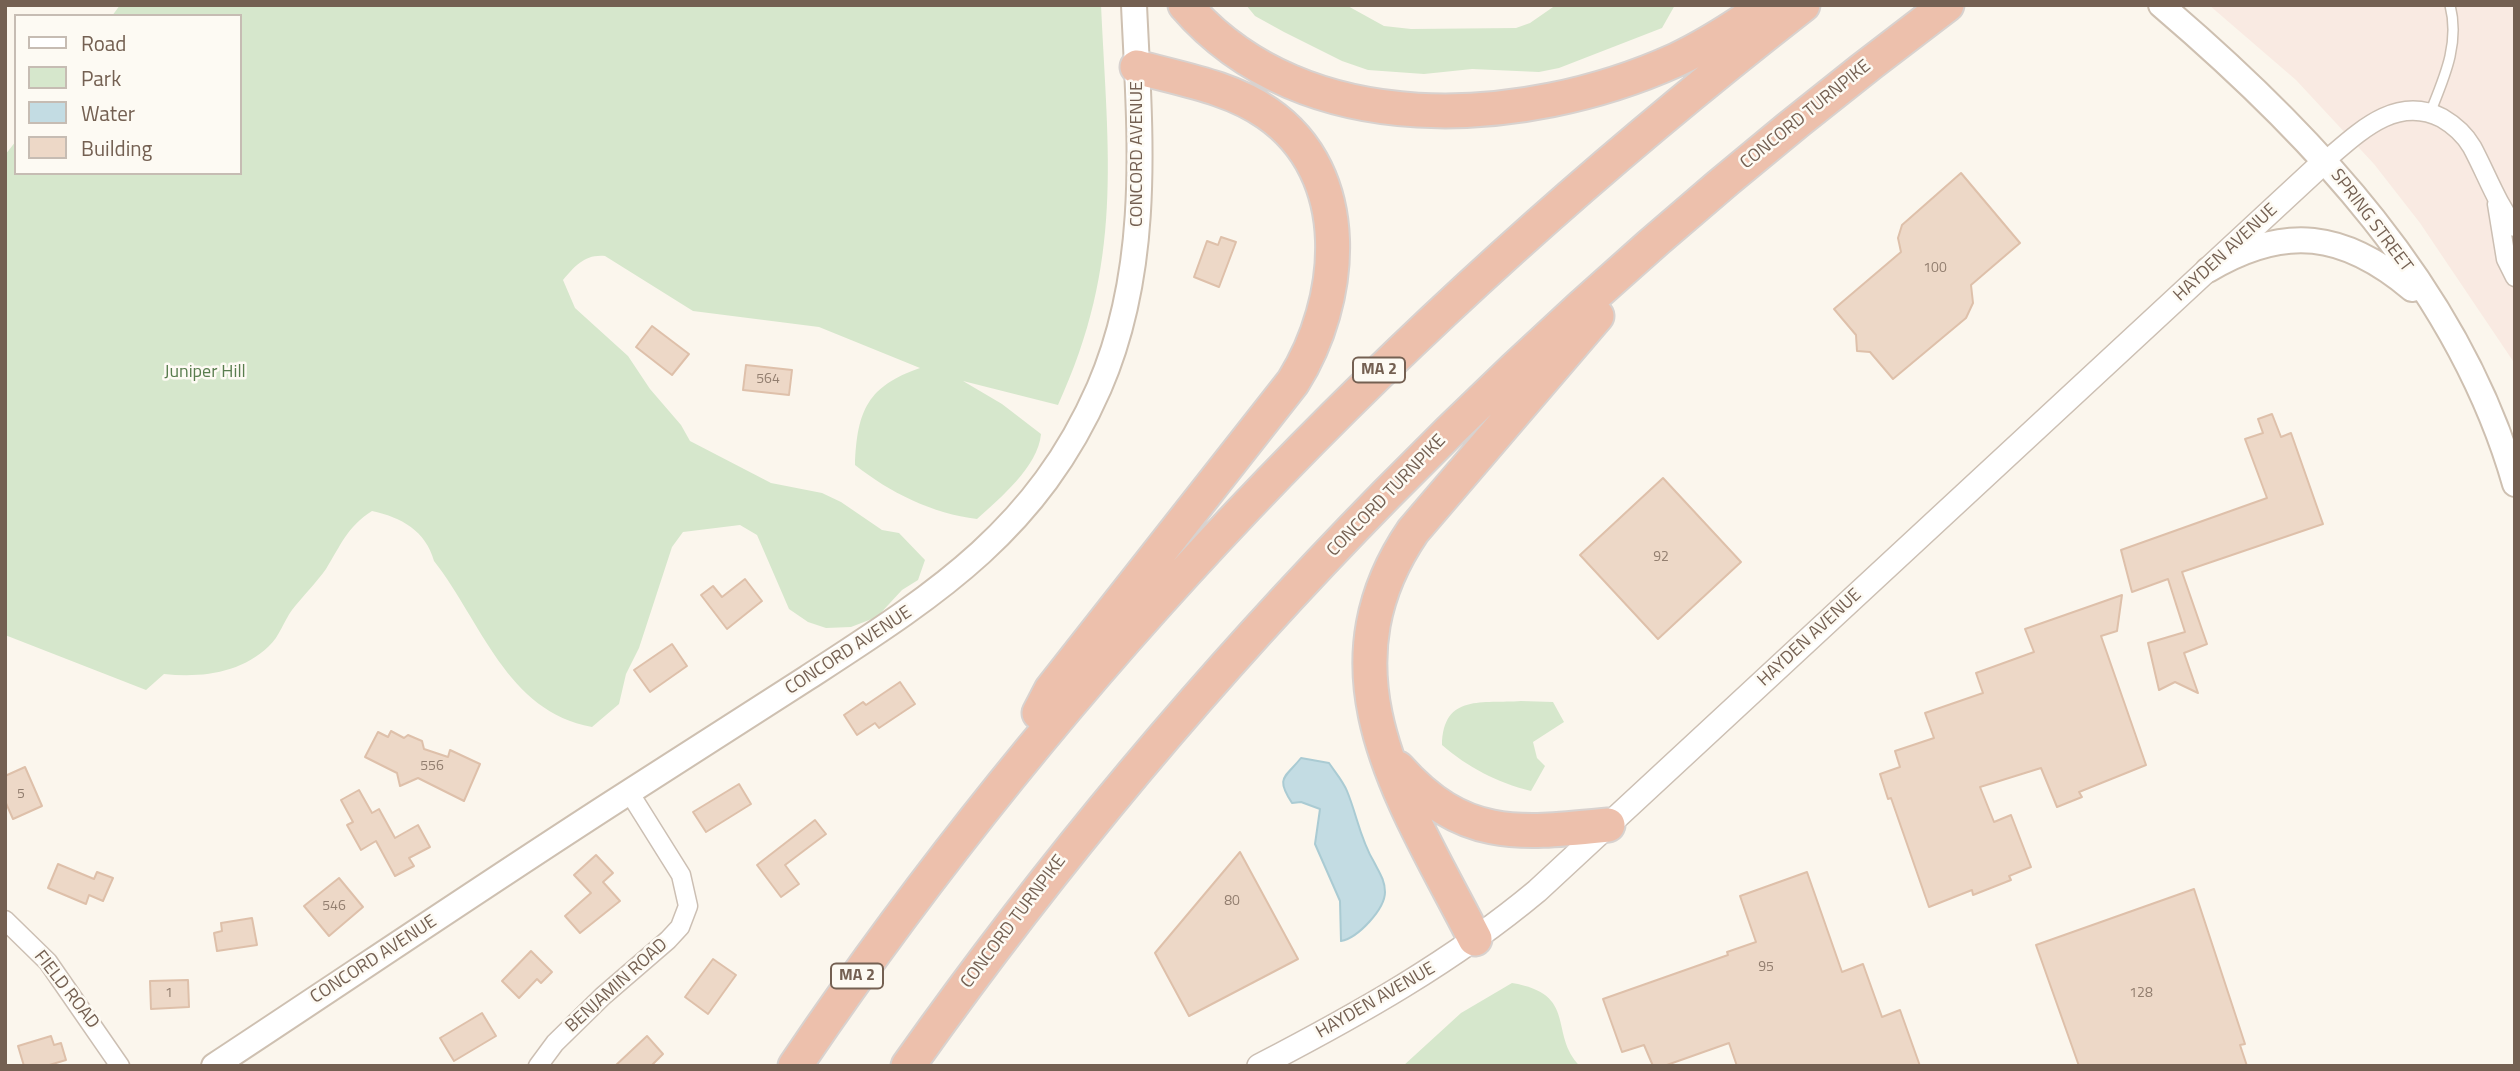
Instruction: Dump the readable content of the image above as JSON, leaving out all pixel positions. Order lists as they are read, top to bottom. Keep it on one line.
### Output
{"streets":{"highway":["CONCORD TURNPIKE","MA 2"],"main road":["CONCORD AVENUE","SPRING STREET"],"street":["HAYDEN AVENUE","BENJAMIN ROAD","FIELD ROAD"]},"crossings":[["CONCORD AVENUE","BENJAMIN ROAD"],["SPRING STREET","HAYDEN AVENUE"]],"parks":["Juniper Hill"],"house_numbers":["100","564","92","556","5","80","546","95","1","128"],"legend":["Road","Park","Water","Building"]}
